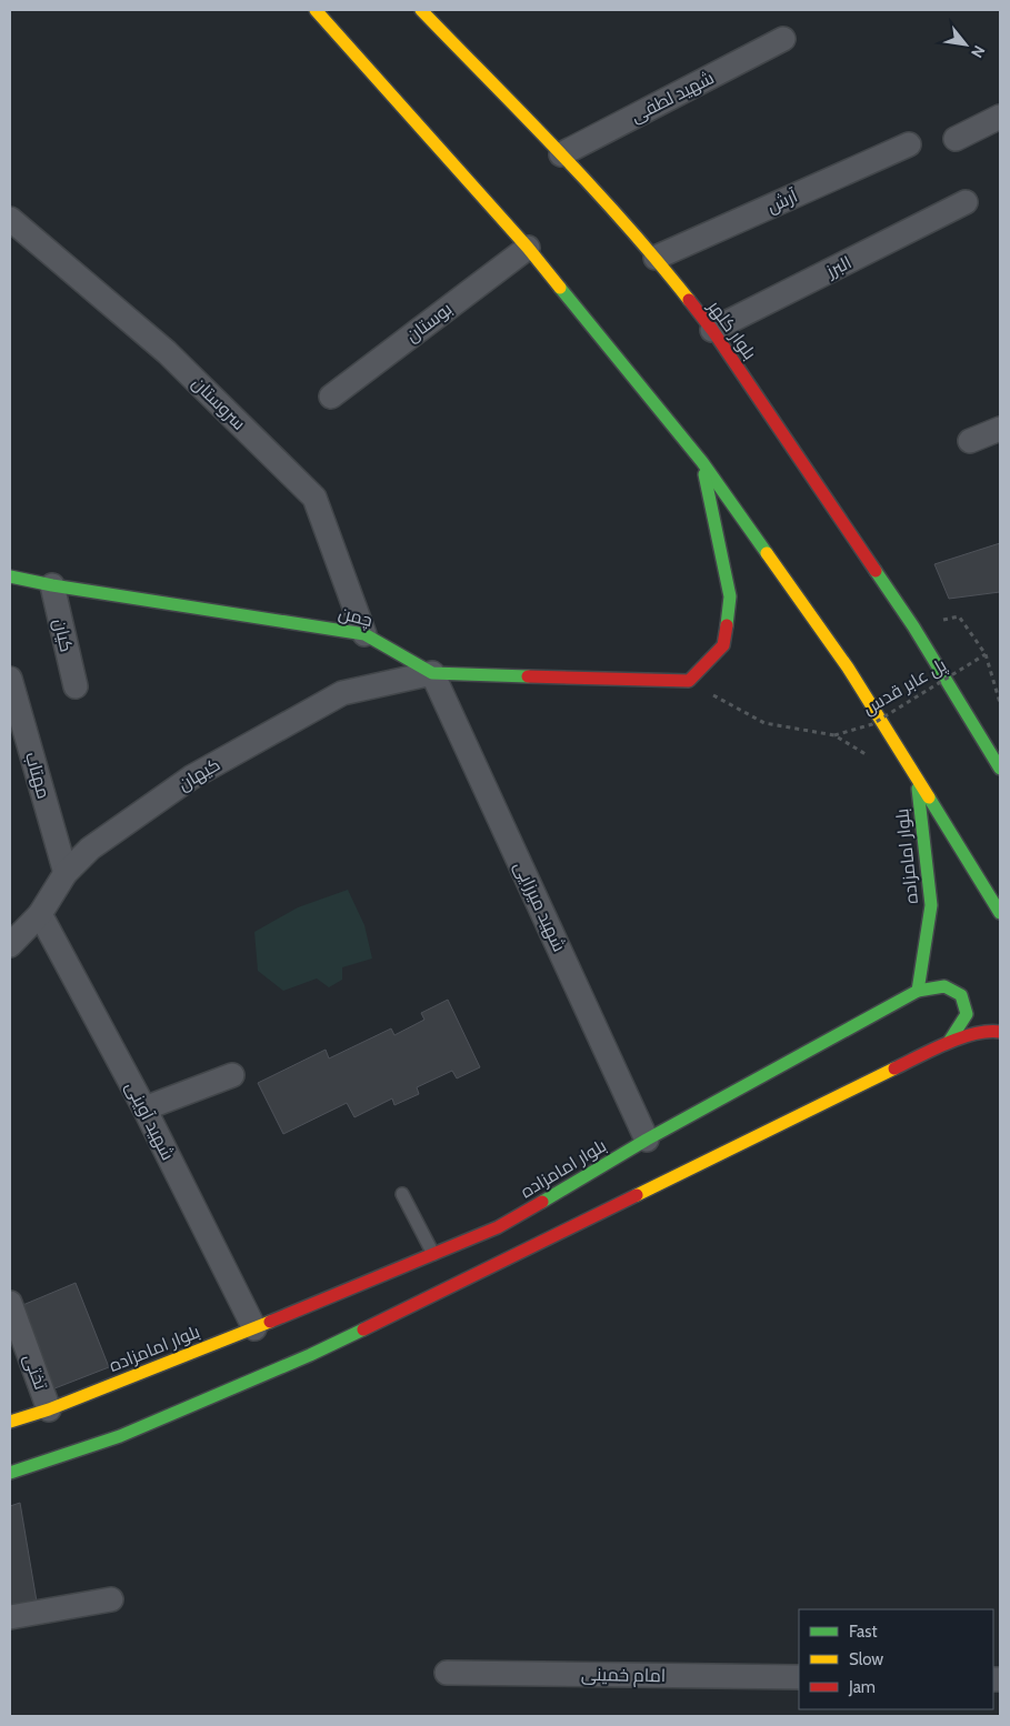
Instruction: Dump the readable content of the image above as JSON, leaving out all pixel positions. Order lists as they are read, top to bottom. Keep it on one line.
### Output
{"streets":{"main road":["بلوار کلهر","چمن","بلوار امامزاده"],"street":["شهید لطفی","آرش","البرز","بوستان","سروستان","کیان","کیهان","مهتاب","شهید میرزایی","شهید آوینی","تختی","امام خمینی"],"path":["پل عابر قدس"]},"crossings":[["شهید لطفی","بلوار کلهر"],["آرش","بلوار کلهر"],["البرز","بلوار کلهر"],["سروستان","چمن"],["چمن","کیان"],["چمن","کیهان"],["چمن","شهید میرزایی"],["کیهان","مهتاب"],["کیهان","شهید میرزایی"],["کیهان","شهید آوینی"],["بلوار امامزاده","شهید میرزایی"],["بلوار امامزاده","شهید آوینی"],["بلوار امامزاده","تختی"]],"legend":["Fast","Slow","Jam"],"north":"bottom right"}
